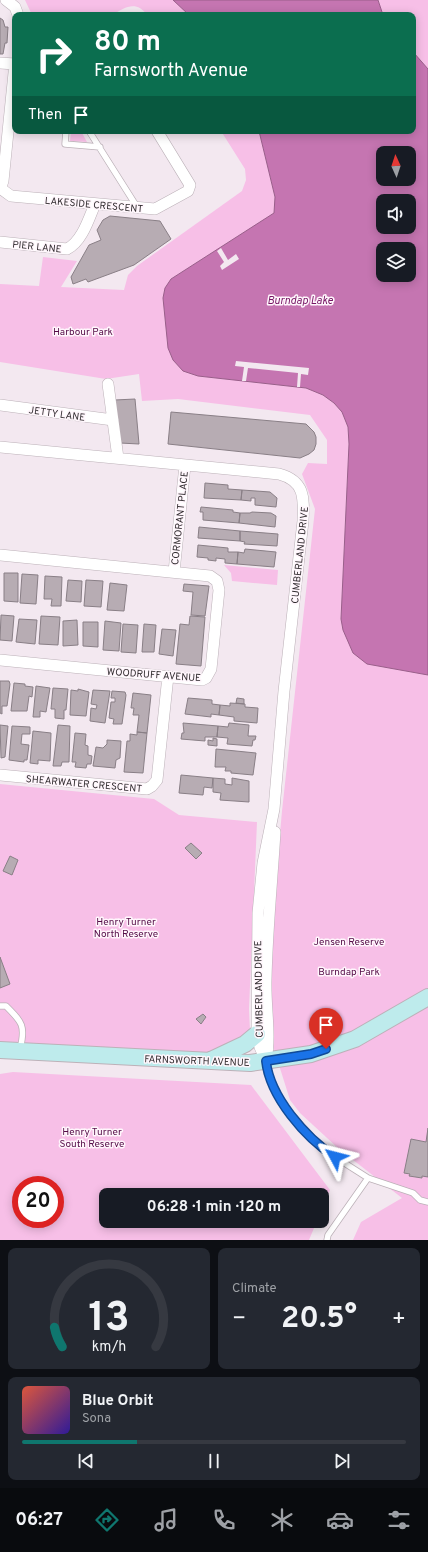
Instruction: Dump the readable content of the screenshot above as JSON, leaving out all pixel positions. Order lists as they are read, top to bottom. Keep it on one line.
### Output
{"streets":{"main road":["FARNSWORTH AVENUE"],"street":["LAKESIDE CRESCENT","PIER LANE","JETTY LANE","CORMORANT PLACE","CUMBERLAND DRIVE","WOODRUFF AVENUE","SHEARWATER CRESCENT"]},"crossings":[["LAKESIDE CRESCENT","PIER LANE"],["CORMORANT PLACE","CUMBERLAND DRIVE"],["CORMORANT PLACE","WOODRUFF AVENUE"],["CUMBERLAND DRIVE","FARNSWORTH AVENUE"],["WOODRUFF AVENUE","SHEARWATER CRESCENT"]],"water":["Burndap Lake"],"parks":["Harbour Park","Henry Turner North Reserve","Jensen Reserve","Burndap Park","Henry Turner South Reserve"],"north":"top","page":{"turn":["80 m","Farnsworth Avenue"],"then":"Then","limit":"20","trip":"06:28 · 1 min · 120 m","tile":"Climate","heat":["−","20.5°","+"],"song":["Blue Orbit","Sona"],"tabs":"06:27","gauge":["13","km/h"]}}
